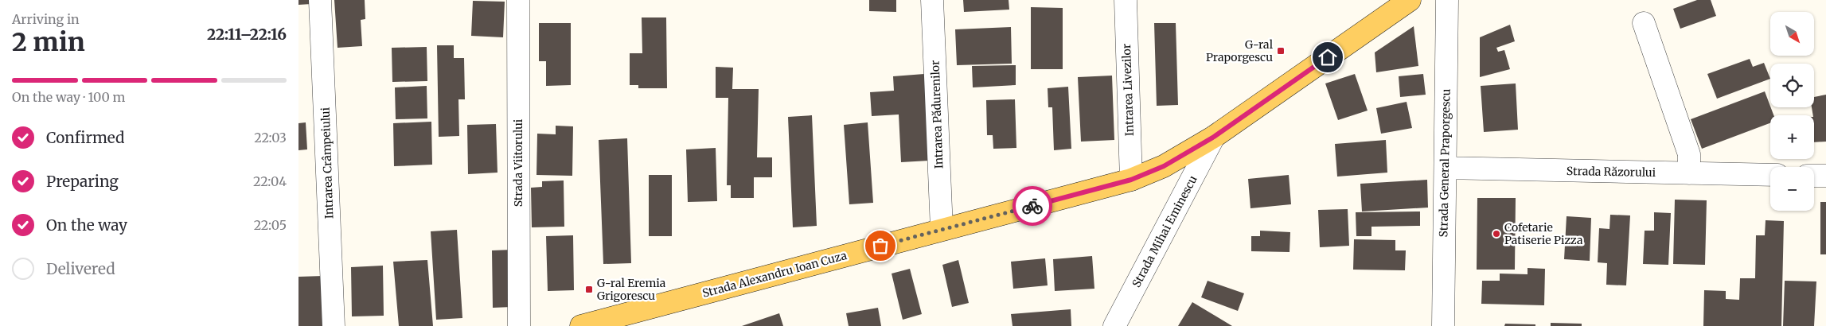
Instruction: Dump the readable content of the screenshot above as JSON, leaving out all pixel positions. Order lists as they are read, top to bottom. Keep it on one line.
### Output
{"streets":{"main road":["Strada Alexandru Ioan Cuza"],"street":["Intrarea Livezilor","Intrarea Pădurenilor","Intrarea Crâmpeiului","Strada Viitorului","Strada General Praporgescu","Strada Răzorului","Strada Mihai Eminescu"]},"crossings":[["Intrarea Livezilor","Strada Alexandru Ioan Cuza"],["Intrarea Pădurenilor","Strada Alexandru Ioan Cuza"],["Strada General Praporgescu","Strada Răzorului"],["Strada Mihai Eminescu","Strada Alexandru Ioan Cuza"]],"places":{"transit":["G-ral Praporgescu","G-ral Eremia Grigorescu"],"other":["Cofetarie Patiserie Pizza"]},"north":"bottom right","page":{"heading":["2 min","Arriving in","22:11–22:16"],"map_buttons":["+","−"],"bar":"On the way · 100 m","list":[["Confirmed","22:03"],["Preparing","22:04"],["On the way","22:05"],"Delivered"]}}
